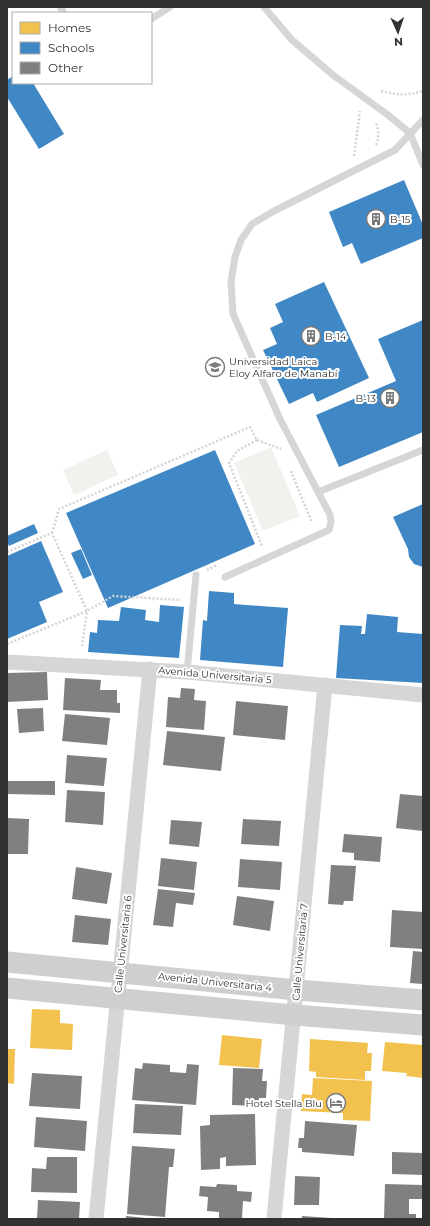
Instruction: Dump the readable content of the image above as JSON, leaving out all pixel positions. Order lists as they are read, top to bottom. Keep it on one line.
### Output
{"streets":{"street":["Avenida Universitaria 5","Calle Universitaria 6","Calle Universitaria 7","Avenida Universitaria 4"]},"crossings":[["Avenida Universitaria 5","Calle Universitaria 6"],["Avenida Universitaria 5","Calle Universitaria 7"],["Calle Universitaria 6","Avenida Universitaria 4"],["Calle Universitaria 7","Avenida Universitaria 4"]],"places":{"building":["B-15","B-14","B-13"],"school or university":["Universidad Laica Eloy Alfaro de Manabí"],"hotel":["Hotel Stella Blu"]},"legend":["Homes","Schools","Other"],"north":"bottom"}
